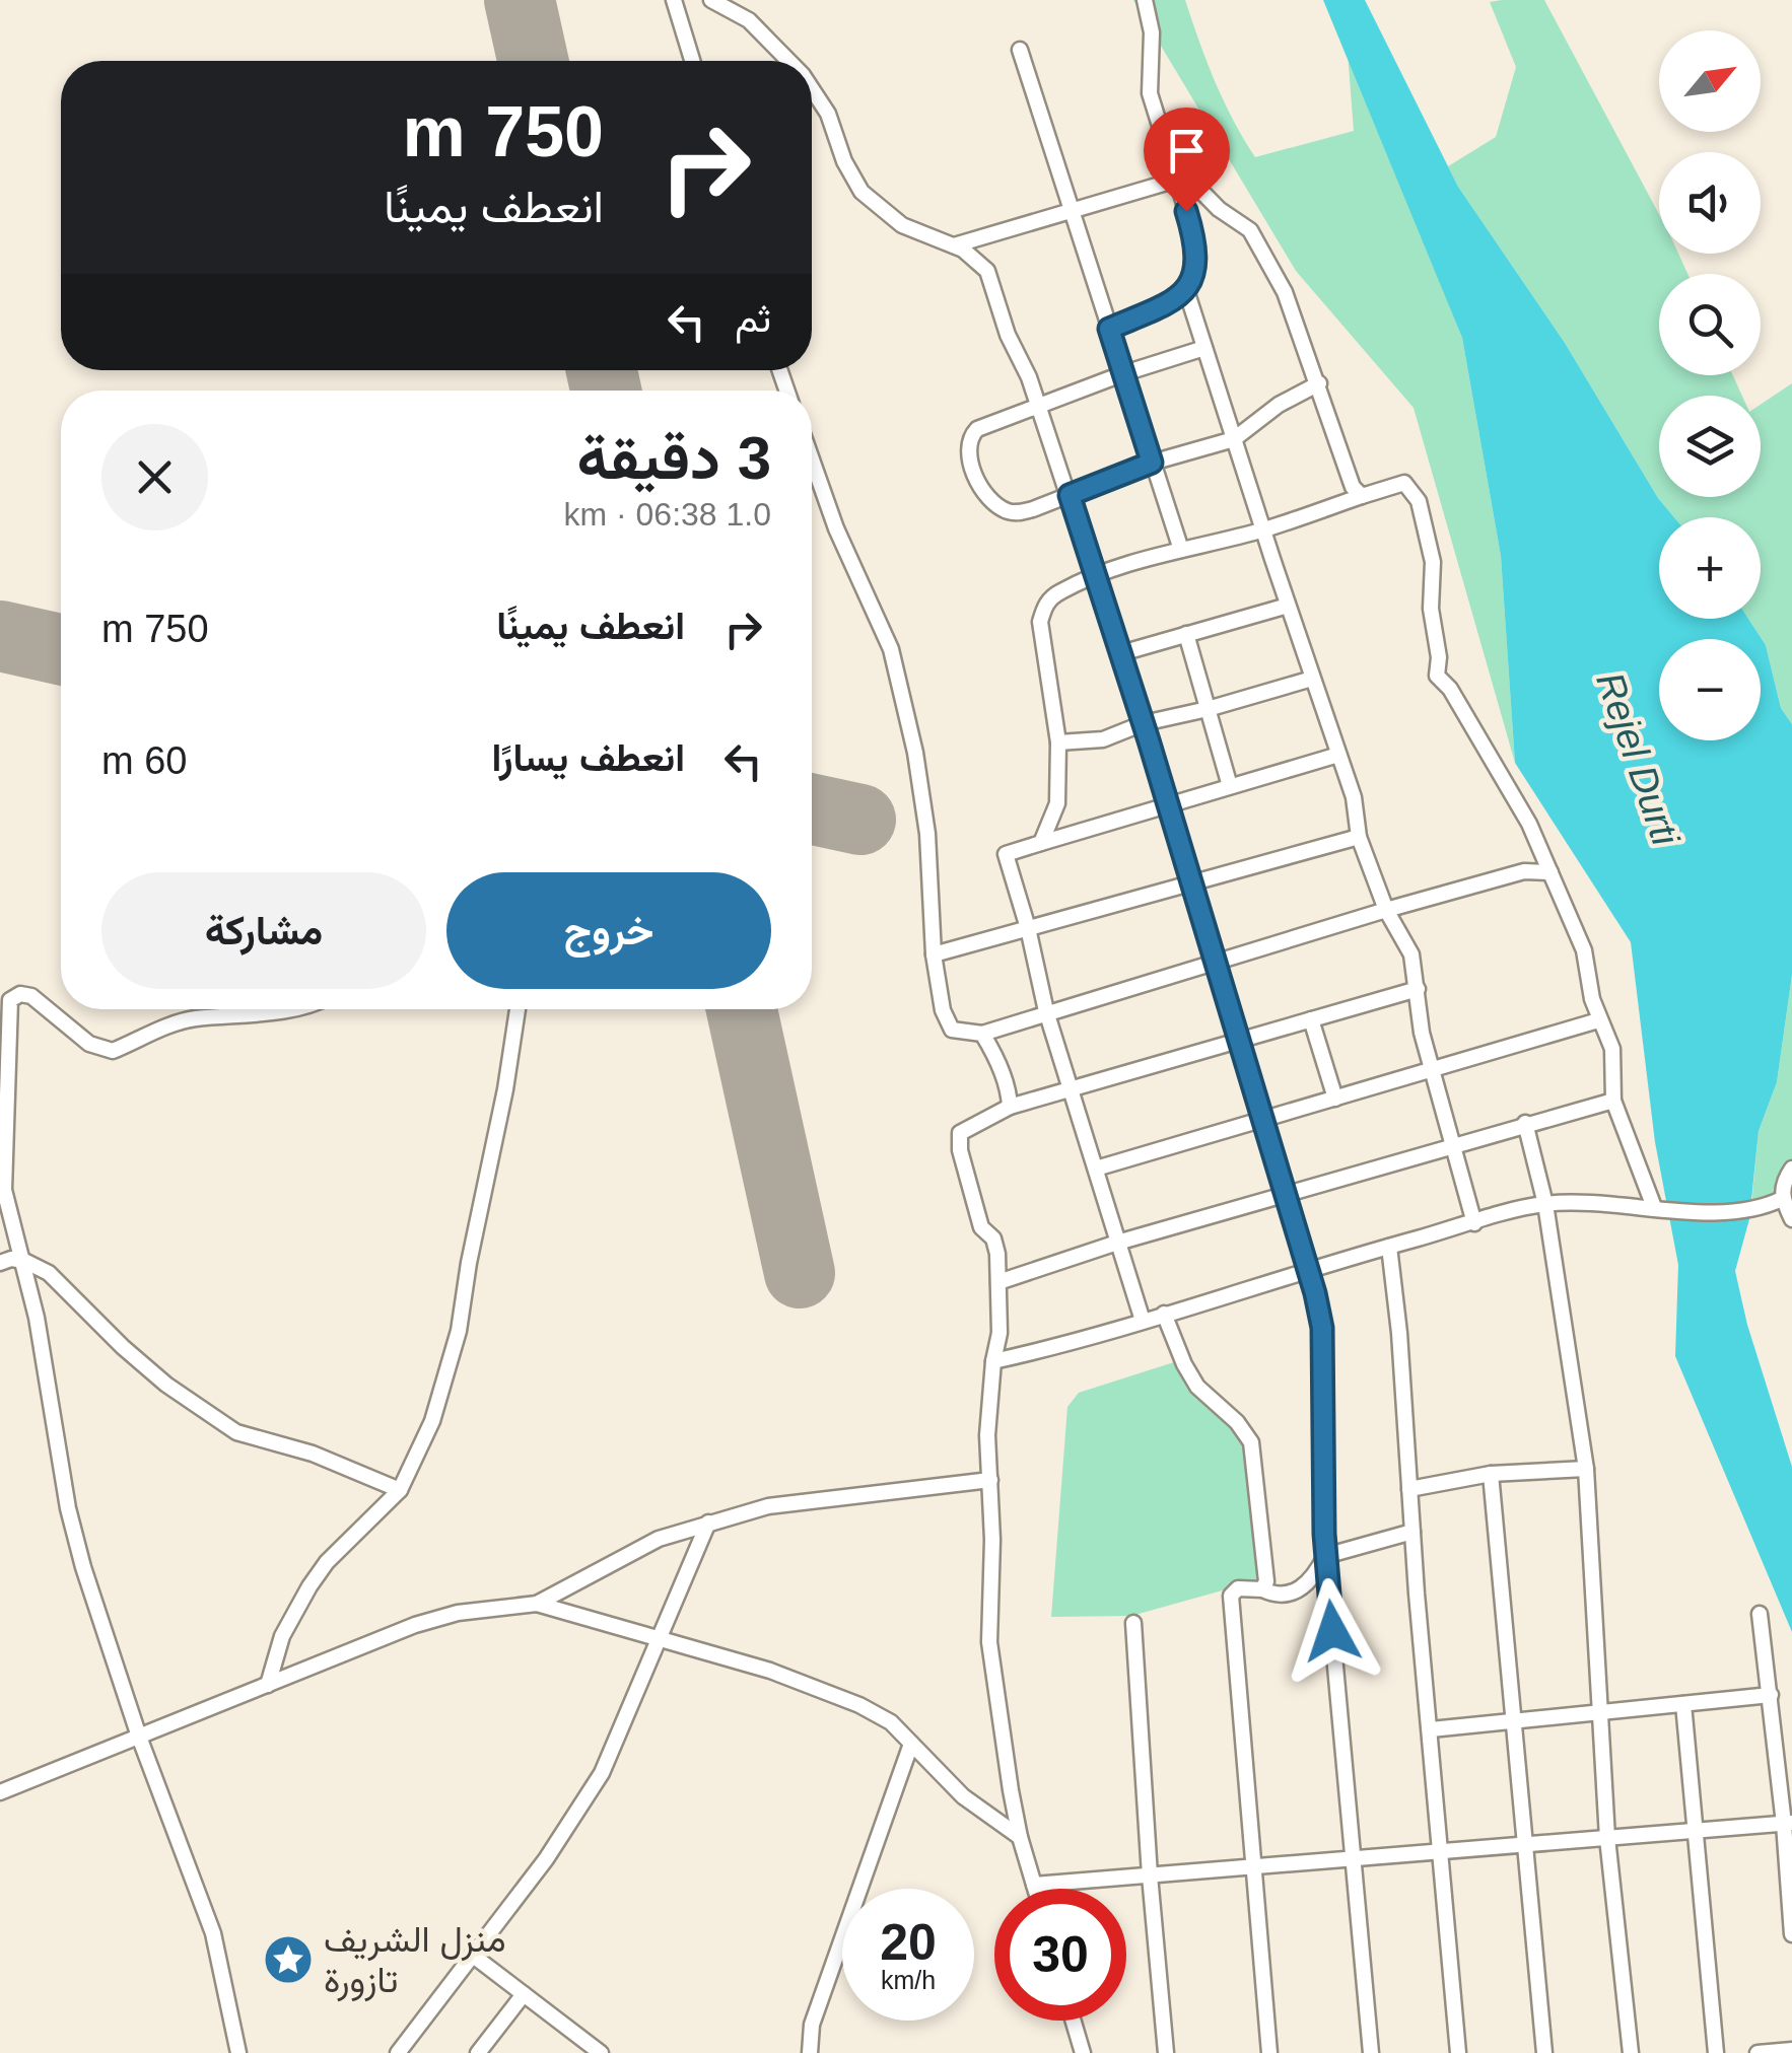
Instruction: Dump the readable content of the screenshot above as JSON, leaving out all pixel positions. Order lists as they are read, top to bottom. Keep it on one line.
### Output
{"water":["Rejel Durti"],"places":{"place":["منزل الشريف تازورة"]},"north":"top right","page":{"map_buttons":["+","−"],"turn":["750 m","انعطف يمينًا"],"then":"ثم","heading":["3 دقيقة","1.0 km · 06:38"],"list":[{"name":"انعطف يمينًا","value":"750 m"},{"name":"انعطف يسارًا","value":"60 m"}],"buttons":["خروج","مشاركة"],"speed":"20 km/h","limit":"30"}}
